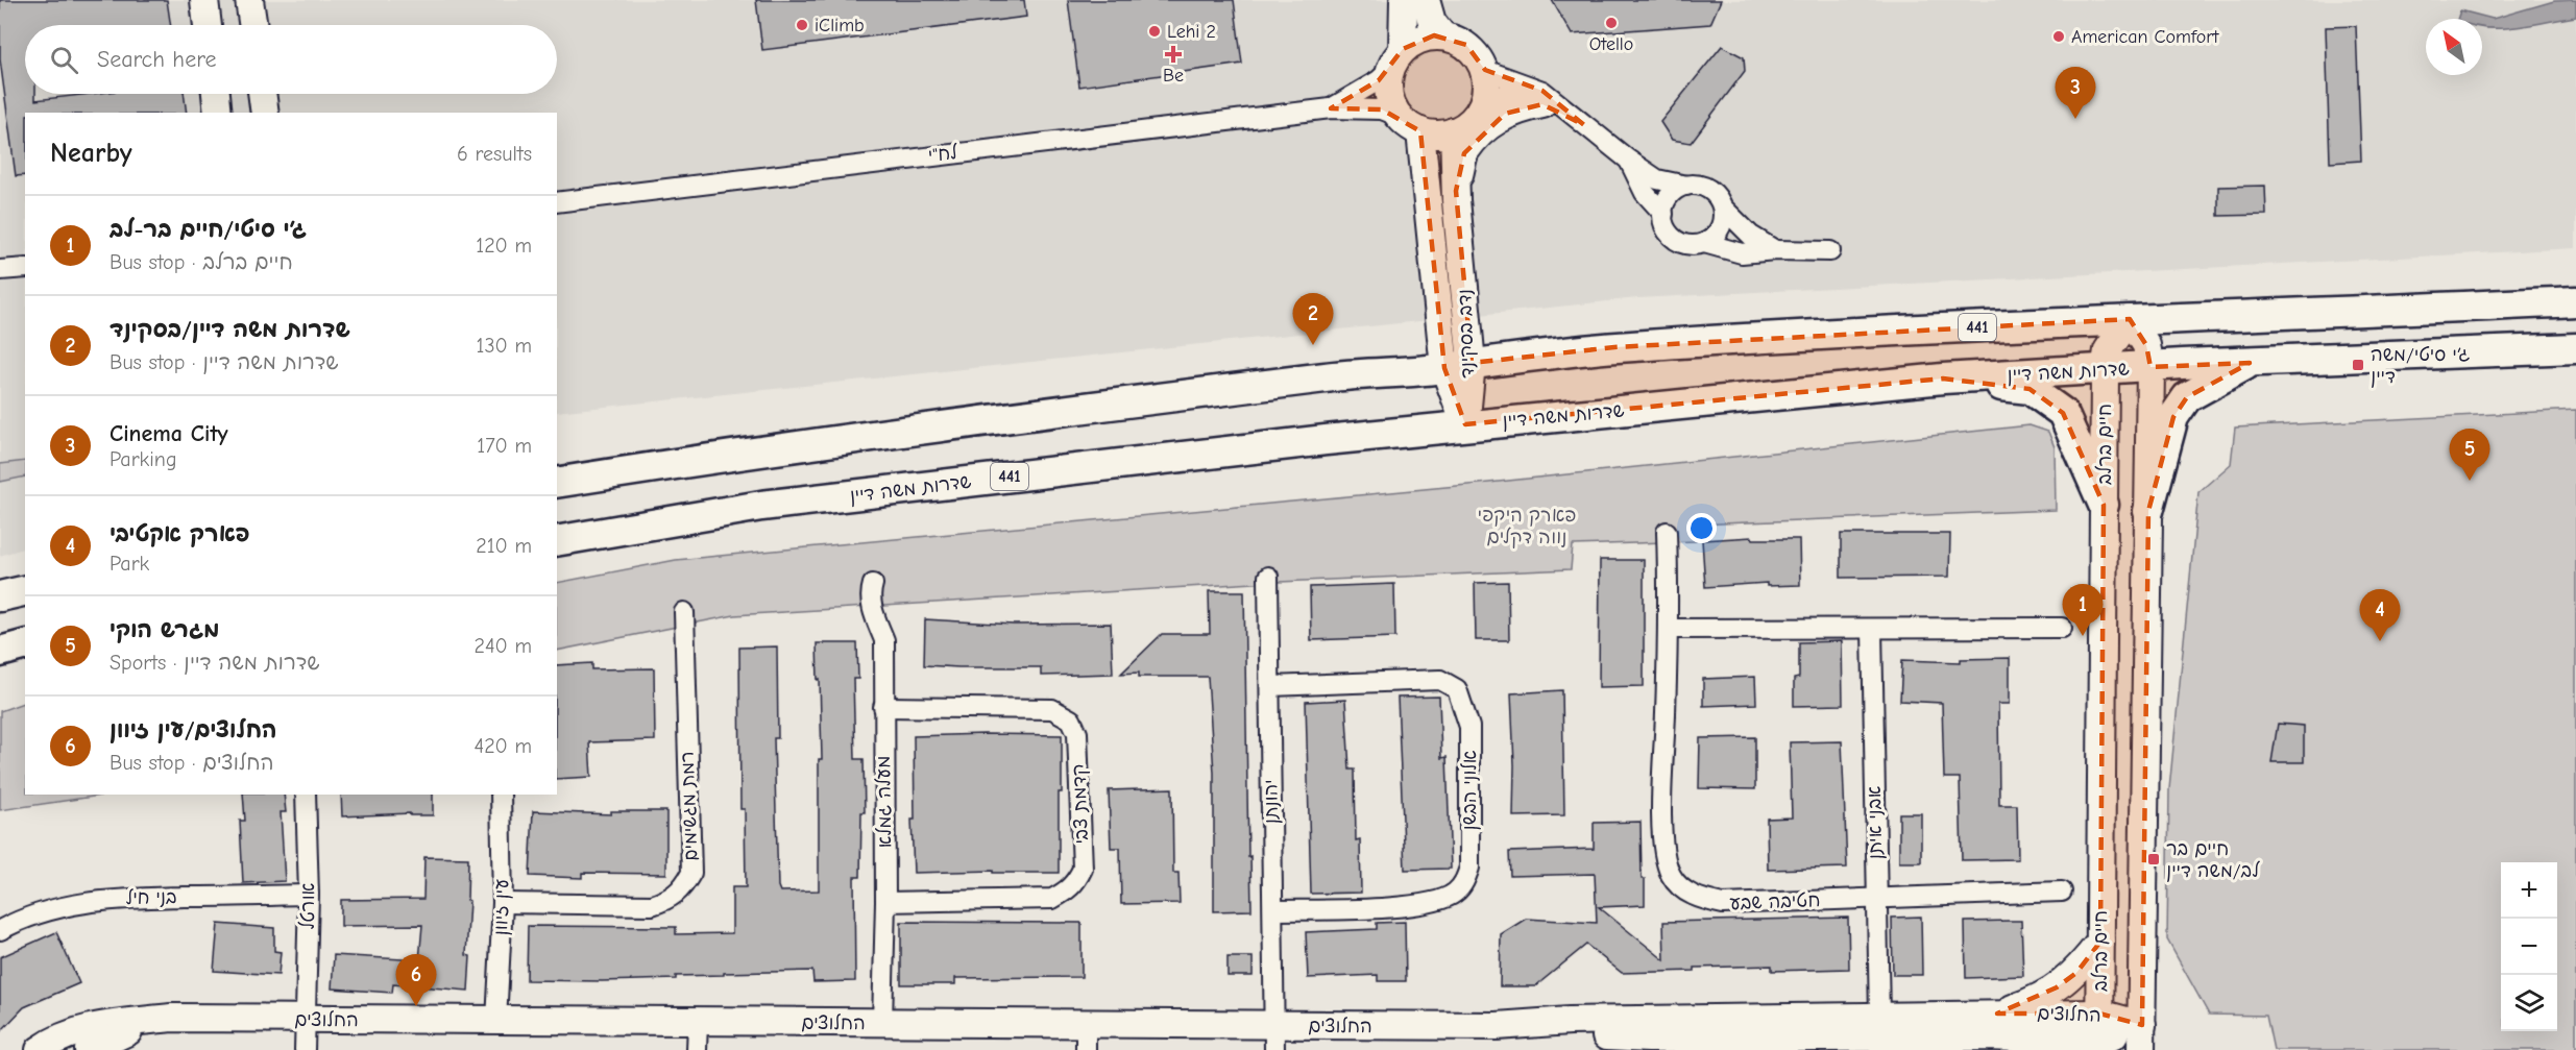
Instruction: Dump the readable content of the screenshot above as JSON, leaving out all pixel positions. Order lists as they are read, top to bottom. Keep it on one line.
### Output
{"streets":{"main road":["441","שדרות משה דיין"],"street":["לח\"י","נדב בסקינד","חיים ברלב","אלוני הבשן","מעלה גמלא","יהונתן","קדמת צבי","רמת מגשימים","אבני איתן","בני חיל","חטיבה שבע","אורטל","עין זיוון","החלוצים"]},"crossings":[["לח\"י","נדב בסקינד"],["441","נדב בסקינד"],["441","חיים ברלב"],["נדב בסקינד","שדרות משה דיין"],["שדרות משה דיין","חיים ברלב"],["חיים ברלב","החלוצים"],["אלוני הבשן","יהונתן"],["מעלה גמלא","קדמת צבי"],["מעלה גמלא","החלוצים"],["יהונתן","החלוצים"],["רמת מגשימים","עין זיוון"],["אבני איתן","חטיבה שבע"],["אבני איתן","החלוצים"],["בני חיל","אורטל"],["אורטל","החלוצים"],["עין זיוון","החלוצים"]],"parks":["פארק היקפי נווה דקלים"],"places":{"other":["Otello","iClimb","Lehi 2","American Comfort"],"health":["Be"],"transit":["ג׳י סיטי/משה דיין","חיים בר לב/משה דיין"]},"north":"top left","page":{"search":"Search here","pins":["3","2","5","1","4","6"],"heading":["Nearby","6 results"],"list":[{"mark":"1","name":"ג׳י סיטי/חיים בר-לב","note":"Bus stop · חיים ברלב","value":"120 m"},{"mark":"2","name":"שדרות משה דיין/בסקינד","note":"Bus stop · שדרות משה דיין","value":"130 m"},{"mark":"3","name":"Cinema City","note":"Parking","value":"170 m"},{"mark":"4","name":"פארק אקטיבי","note":"Park","value":"210 m"},{"mark":"5","name":"מגרש הוקי","note":"Sports · שדרות משה דיין","value":"240 m"},{"mark":"6","name":"החלוצים/עין זיוון","note":"Bus stop · החלוצים","value":"420 m"}],"map_buttons":["+","−"]}}
